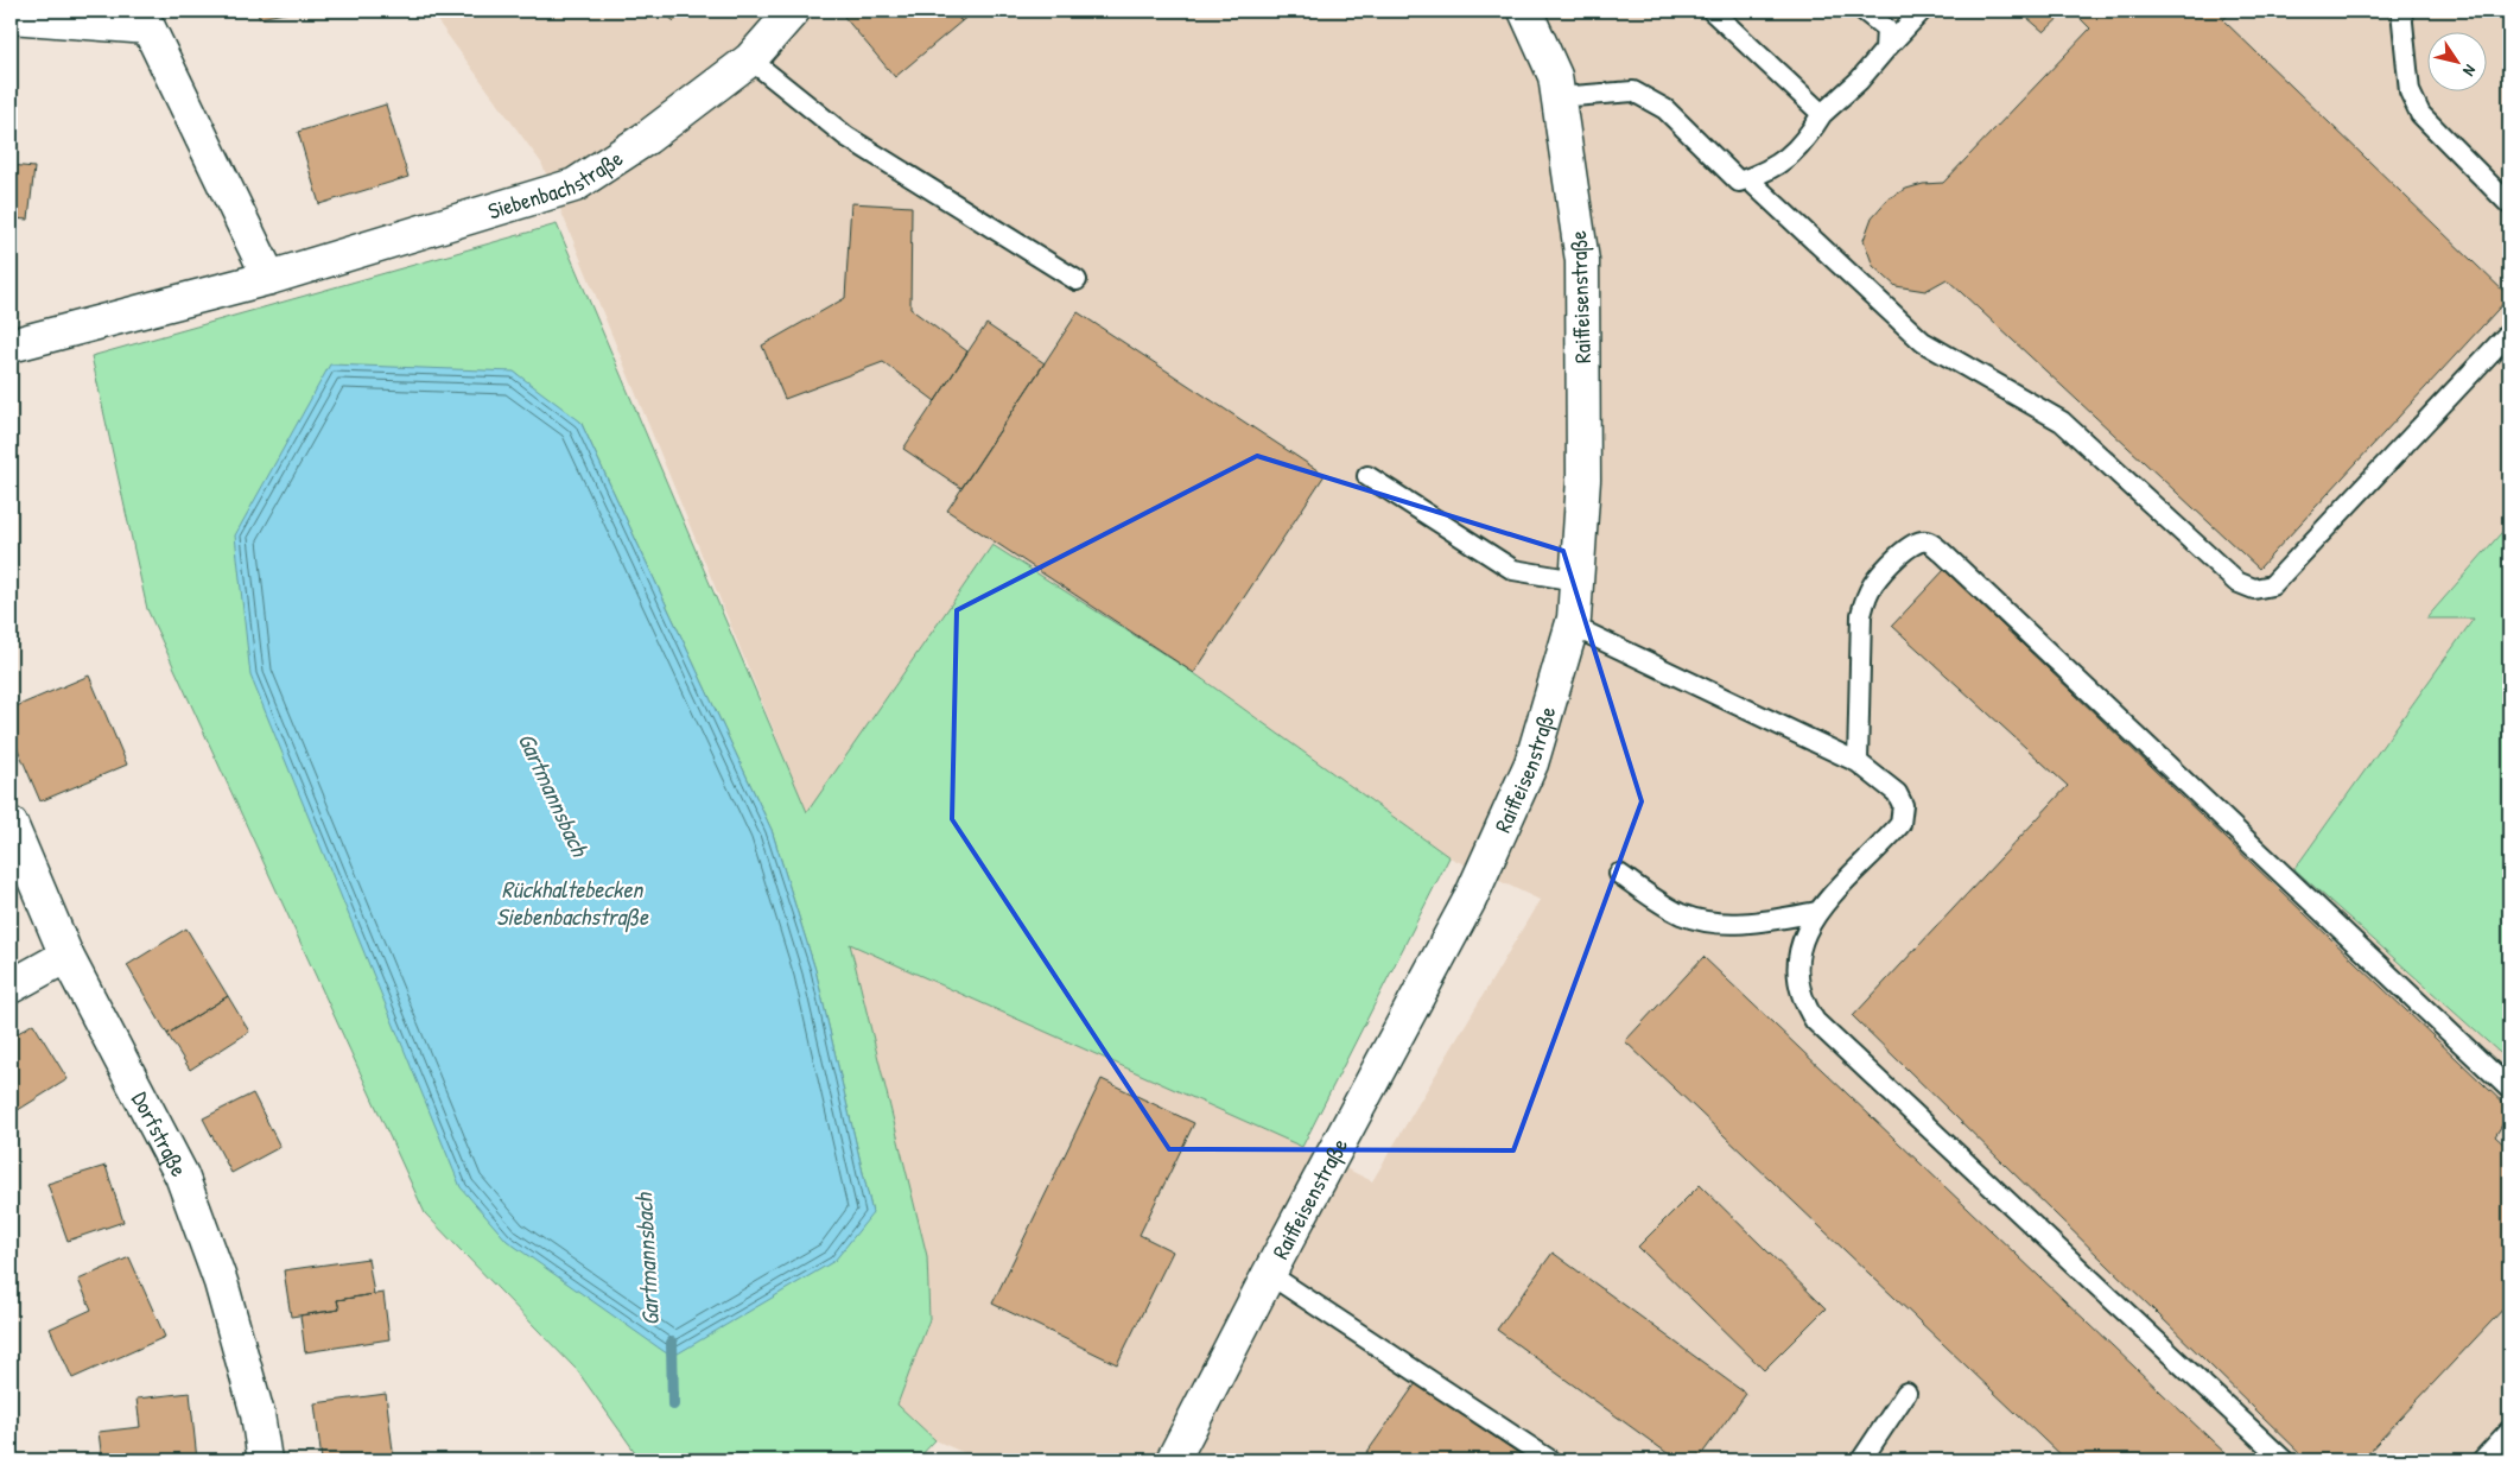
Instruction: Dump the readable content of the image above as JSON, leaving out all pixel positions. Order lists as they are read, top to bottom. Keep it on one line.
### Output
{"streets":{"street":["Siebenbachstraße","Raiffeisenstraße","Dorfstraße"]},"water":["Gartmannsbach","Rückhaltebecken Siebenbachstraße"],"north":"bottom right"}
